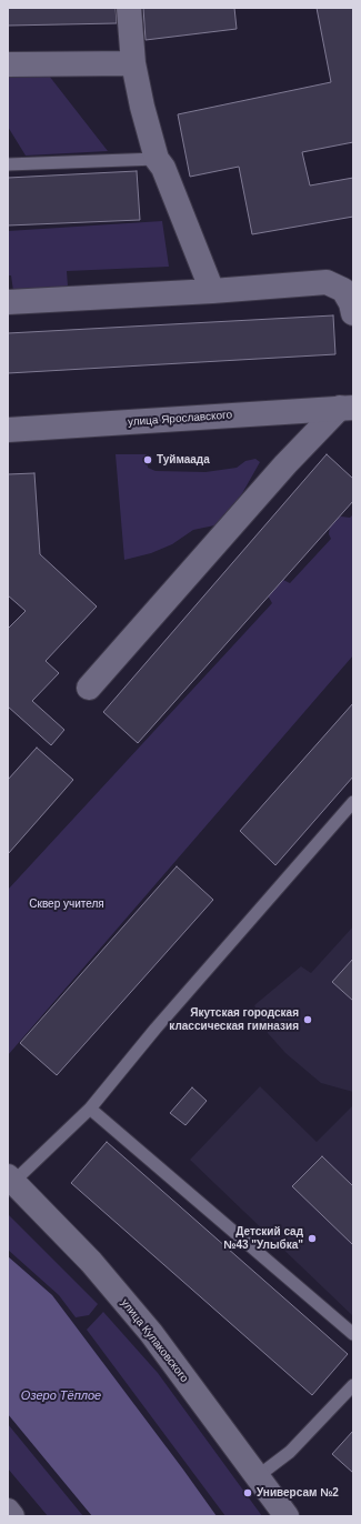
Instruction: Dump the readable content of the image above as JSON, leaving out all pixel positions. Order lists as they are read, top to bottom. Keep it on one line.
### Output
{"streets":{"street":["улица Ярославского","улица Кулаковского"]},"water":["Озеро Тёплое"],"parks":["Сквер учителя"],"places":["Туймаада","Якутская городская классическая гимназия","Детский сад №43 \"Улыбка\"","Универсам №2"]}
